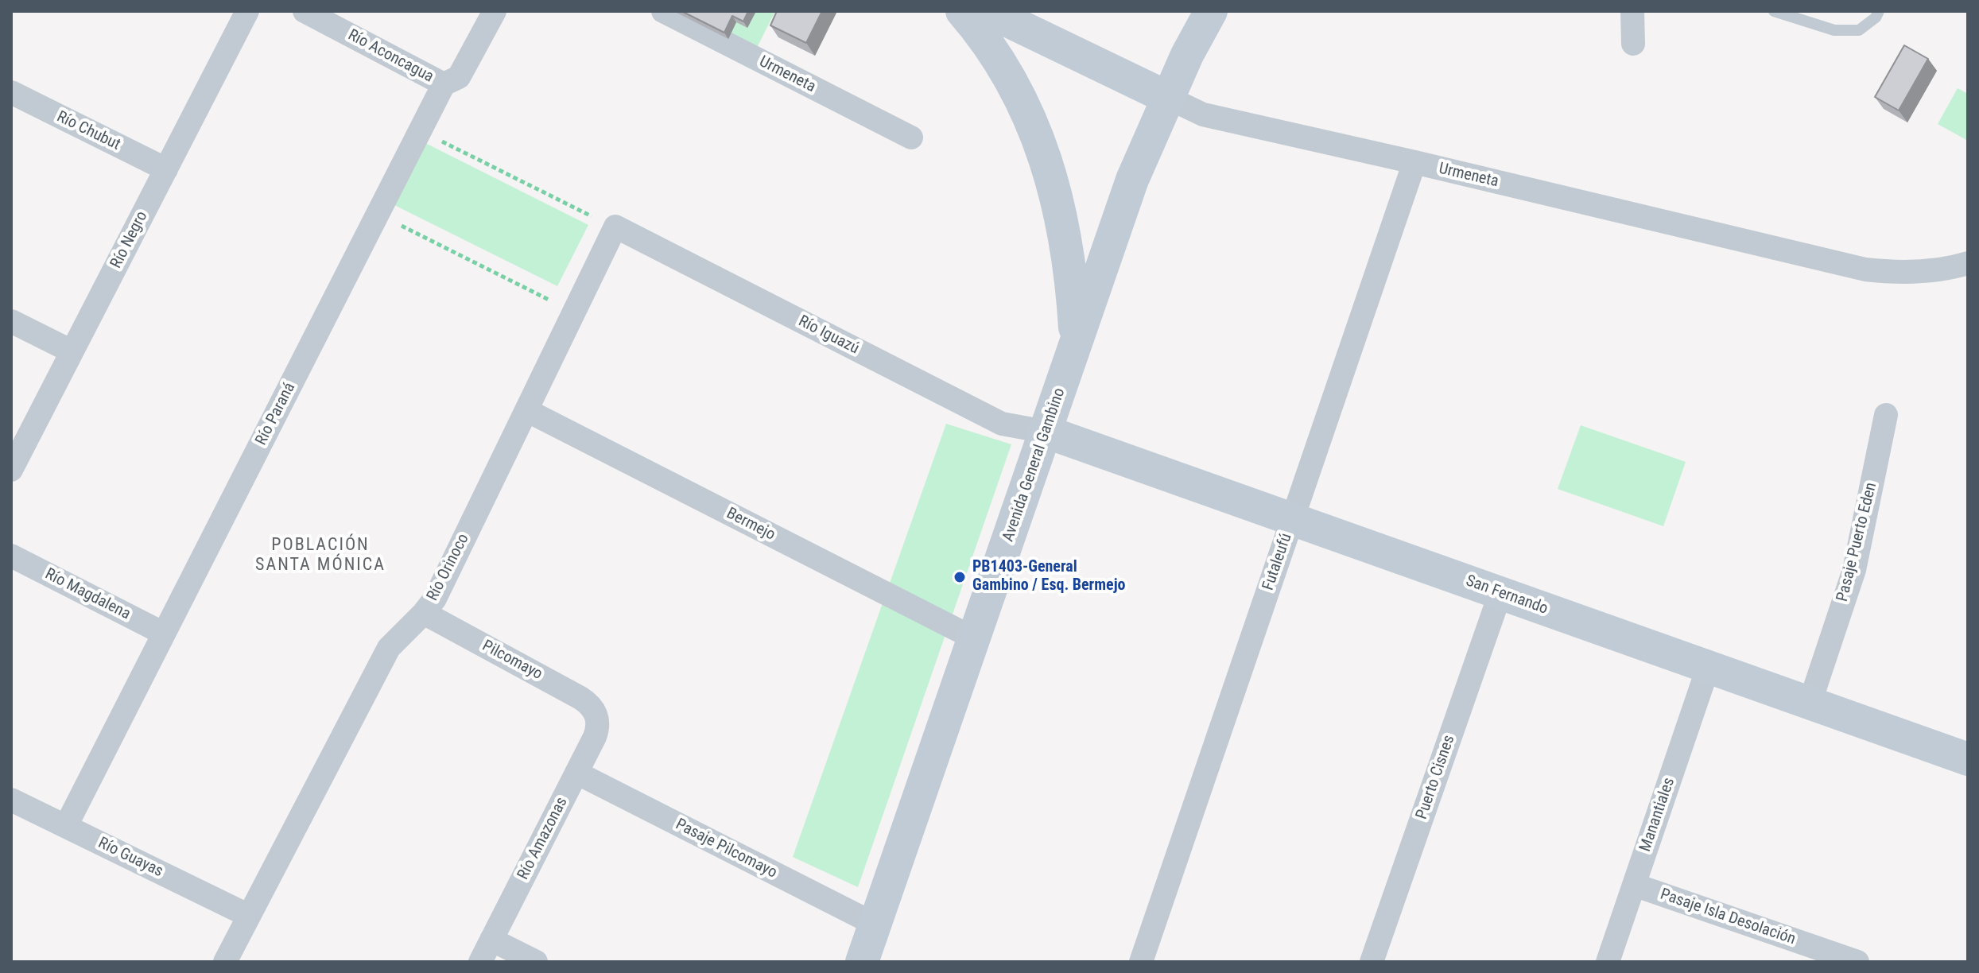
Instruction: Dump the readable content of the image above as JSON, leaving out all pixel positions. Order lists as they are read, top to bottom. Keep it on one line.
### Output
{"streets":{"street":["Río Aconcagua","Urmeneta","Río Chubut","Río Negro","Río Iguazú","Río Paraná","Avenida General Gambino","Bermejo","Pasaje Puerto Eden","Futaleufú","Río Orinoco","Río Magdalena","San Fernando","Pilcomayo","Puerto Cisnes","Manantiales","Río Amazonas","Pasaje Pilcomayo","Río Guayas","Pasaje Isla Desolación"]},"crossings":[["Río Aconcagua","Río Paraná"],["Urmeneta","Avenida General Gambino"],["Urmeneta","Futaleufú"],["Río Chubut","Río Negro"],["Río Iguazú","Avenida General Gambino"],["Río Iguazú","Río Orinoco"],["Río Iguazú","San Fernando"],["Río Paraná","Río Magdalena"],["Río Paraná","Río Guayas"],["Avenida General Gambino","Bermejo"],["Avenida General Gambino","San Fernando"],["Avenida General Gambino","Pasaje Pilcomayo"],["Bermejo","Río Orinoco"],["Pasaje Puerto Eden","San Fernando"],["Futaleufú","San Fernando"],["Río Orinoco","Pilcomayo"],["Río Orinoco","Río Guayas"],["San Fernando","Puerto Cisnes"],["San Fernando","Manantiales"],["Pilcomayo","Río Amazonas"],["Manantiales","Pasaje Isla Desolación"],["Río Amazonas","Pasaje Pilcomayo"]],"districts":["POBLACIÓN SANTA MÓNICA"],"places":["PB1403-General Gambino / Esq. Bermejo"]}
